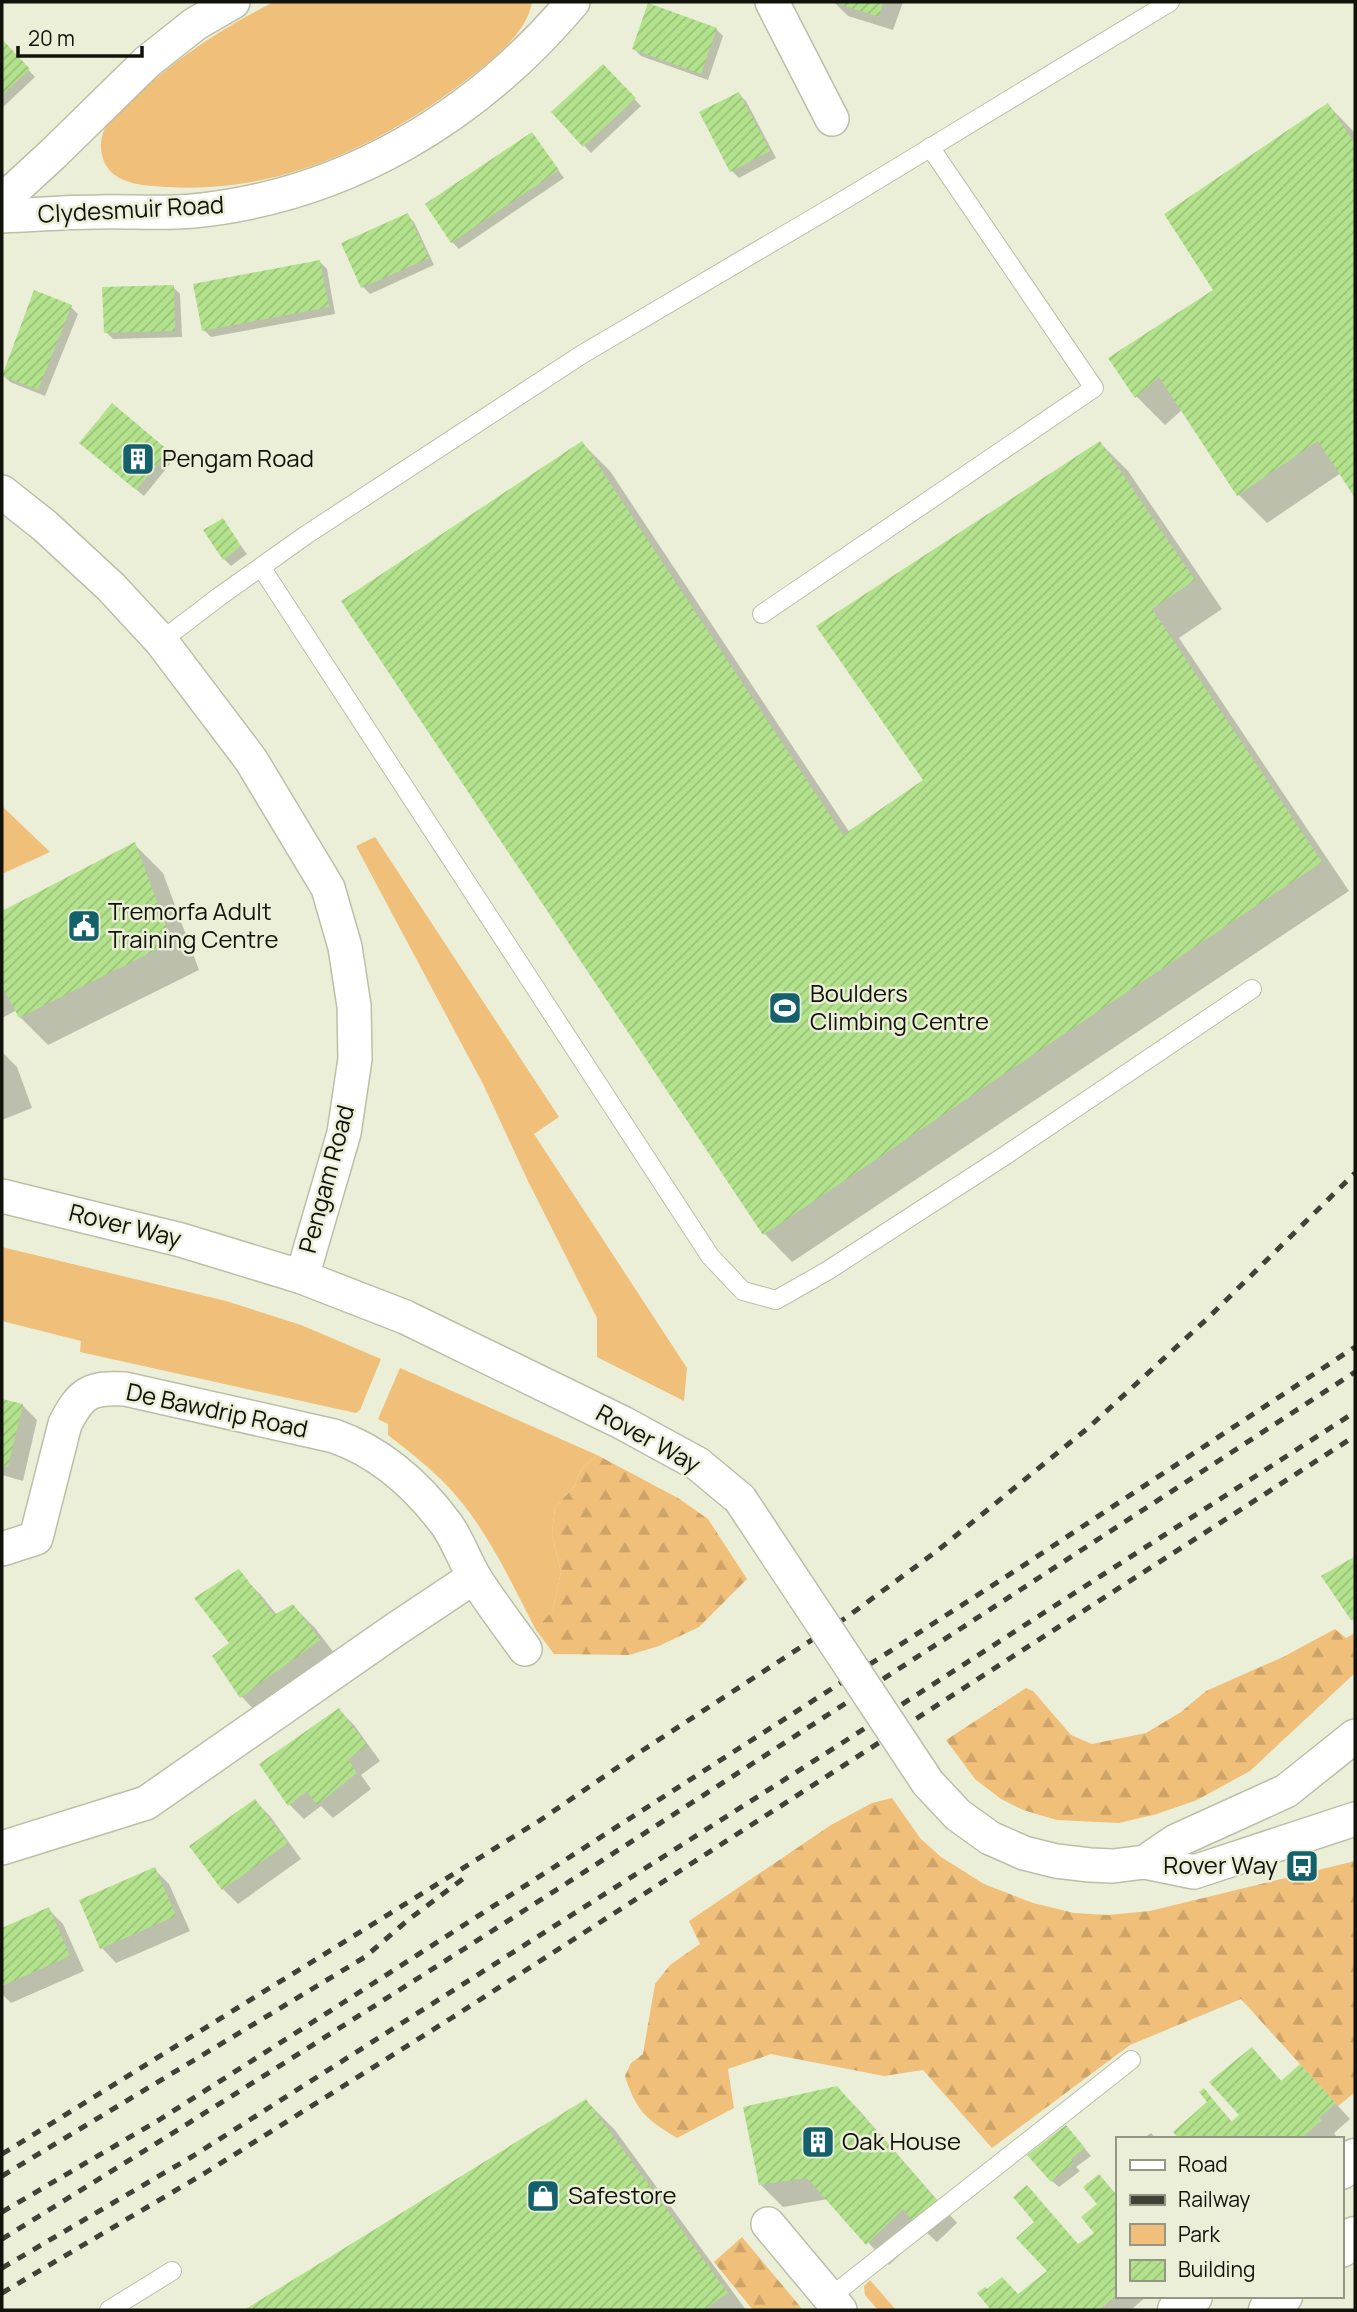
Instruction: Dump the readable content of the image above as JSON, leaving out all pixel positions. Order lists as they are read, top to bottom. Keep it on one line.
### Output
{"streets":{"street":["Clydesmuir Road","Pengam Road","Rover Way","De Bawdrip Road"]},"crossings":[["Pengam Road","Rover Way"]],"places":{"building":["Pengam Road","Oak House"],"public building":["Tremorfa Adult Training Centre"],"sports":["Boulders Climbing Centre"],"bus stop":["Rover Way"],"shop":["Safestore"]},"legend":["Road","Railway","Park","Building"],"scale_bar":"20 m"}
